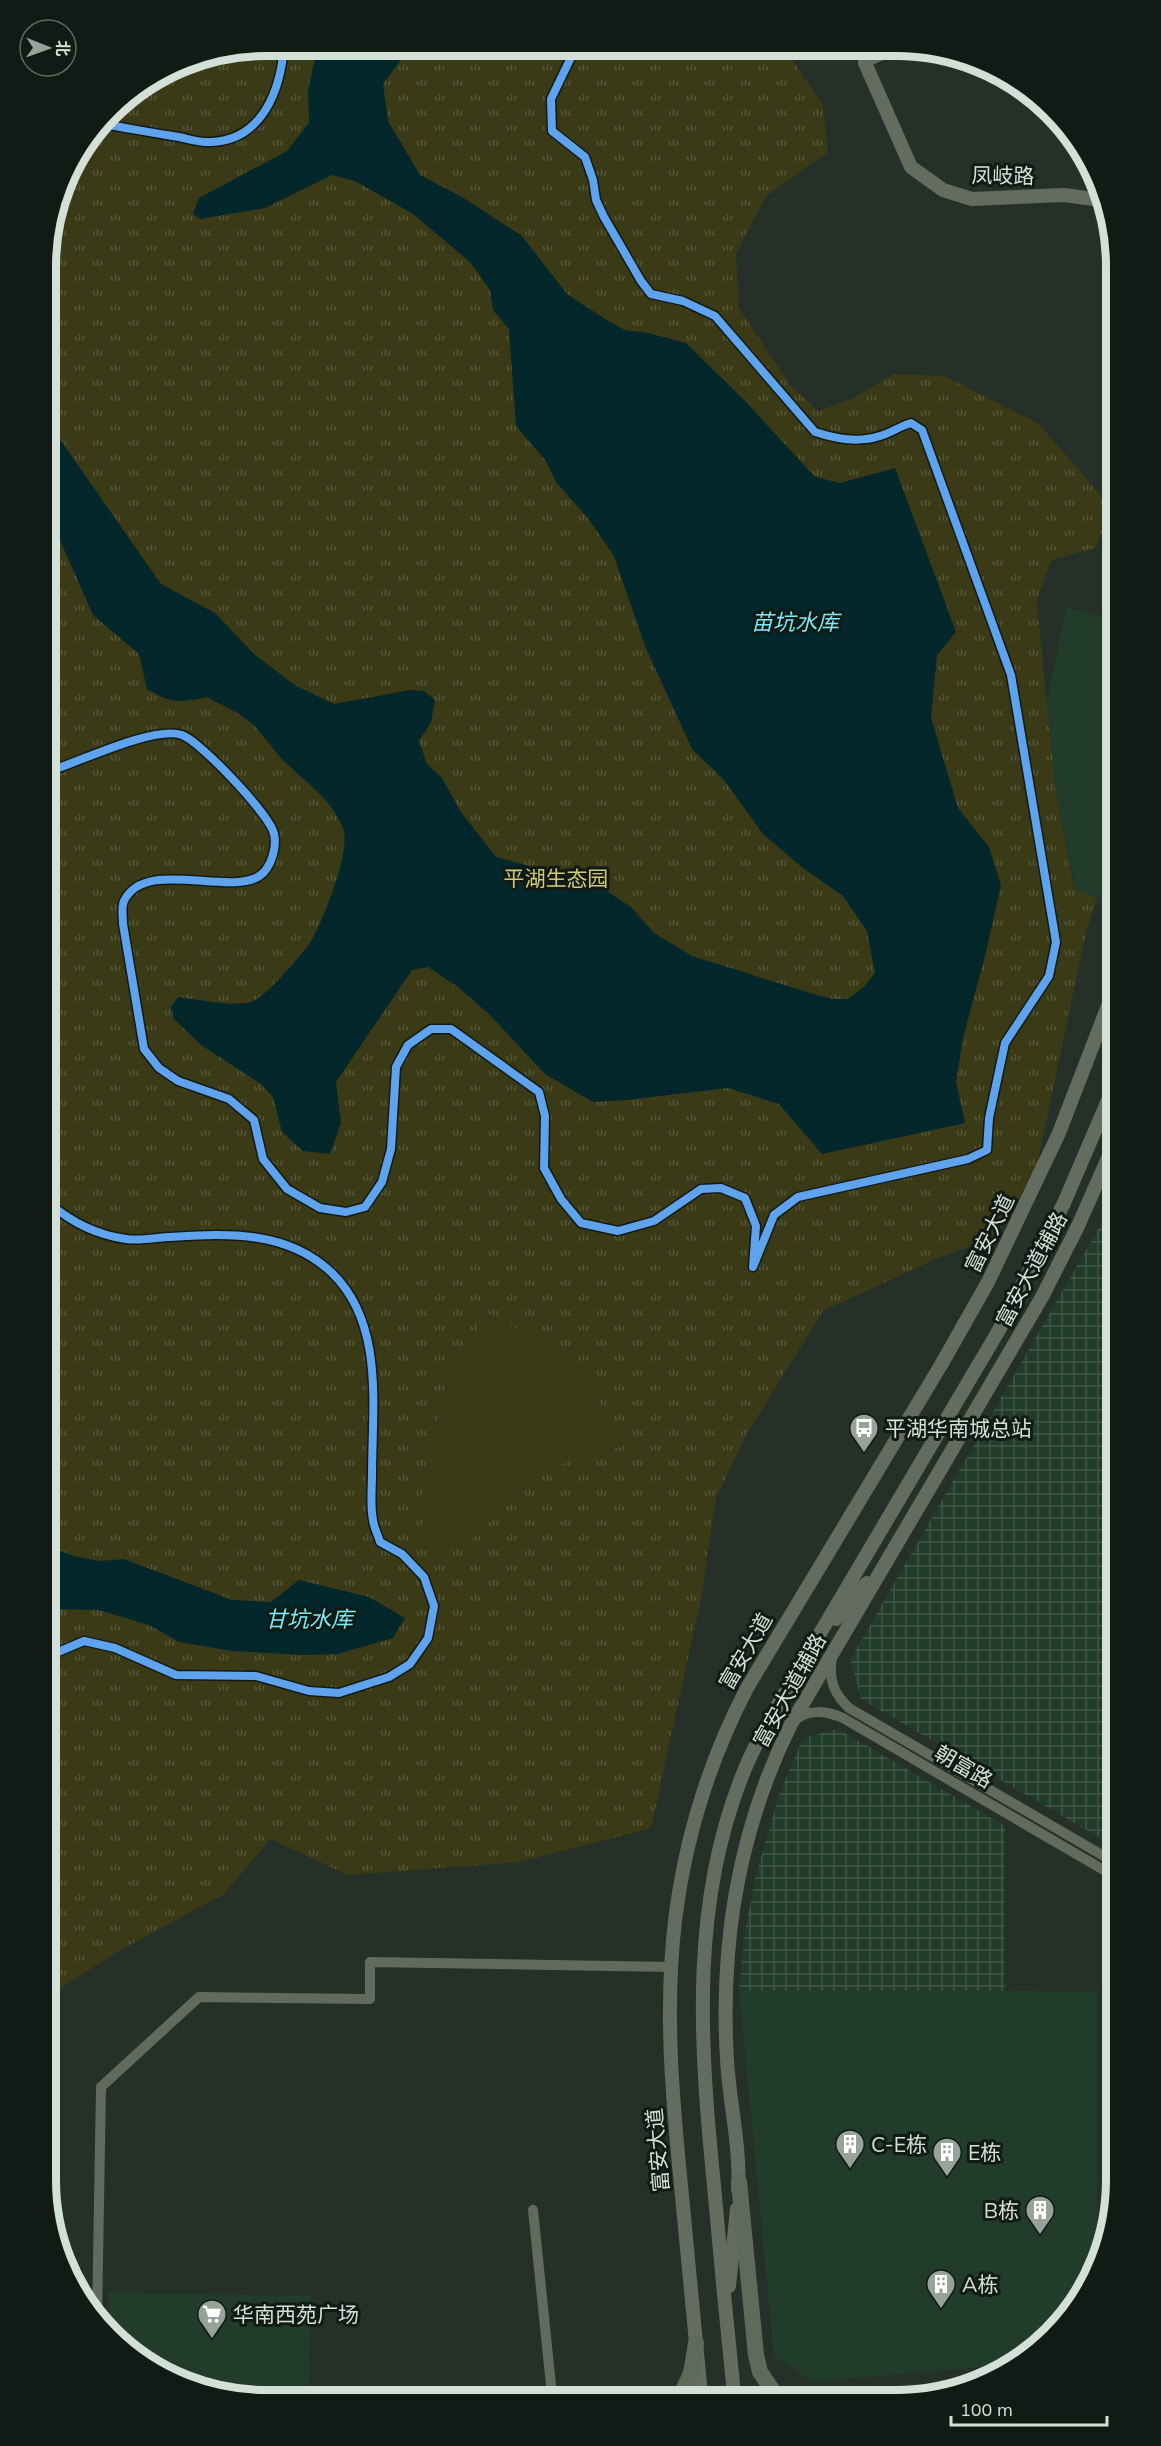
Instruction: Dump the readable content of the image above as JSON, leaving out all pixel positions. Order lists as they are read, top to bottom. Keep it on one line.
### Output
{"streets":{"main road":["凤岐路","富安大道","富安大道辅路"],"street":["朝富路"]},"crossings":[["富安大道辅路","朝富路"]],"water":["苗坑水库","甘坑水库"],"parks":["平湖生态园"],"places":{"bus stop":["平湖华南城总站"],"building":["C-E栋","E栋","B栋","A栋"],"supermarket":["华南西苑广场"]},"scale_bar":"100 m","north":"right"}
